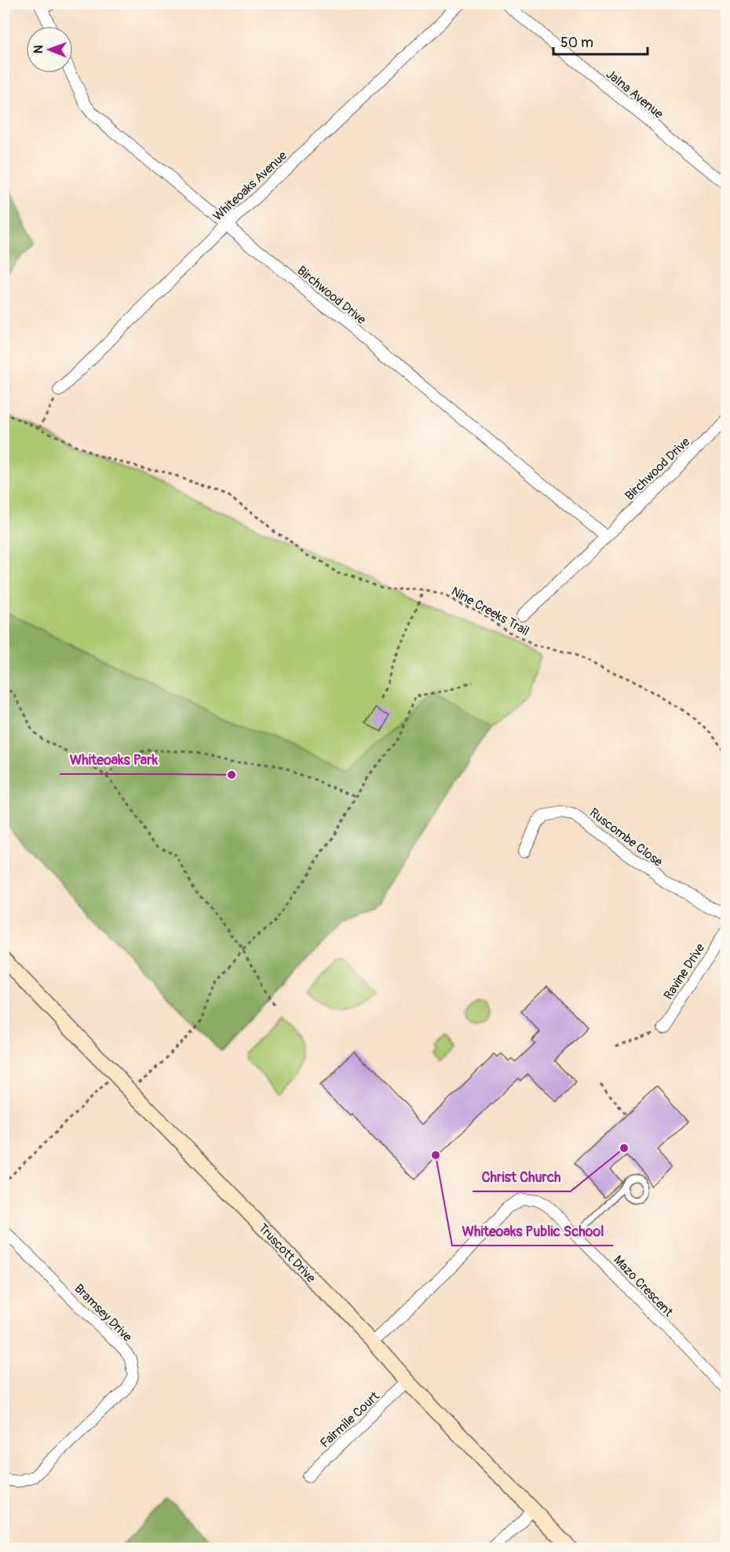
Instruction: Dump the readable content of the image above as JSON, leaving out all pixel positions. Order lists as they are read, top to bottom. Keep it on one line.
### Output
{"streets":{"street":["Jalna Avenue","Whiteoaks Avenue","Birchwood Drive","Ruscombe Close","Ravine Drive","Truscott Drive","Mazo Crescent","Bramsey Drive","Fairmile Court"],"path":["Nine Creeks Trail"]},"crossings":[["Whiteoaks Avenue","Birchwood Drive"],["Truscott Drive","Mazo Crescent"],["Truscott Drive","Fairmile Court"]],"places":["Whiteoaks Park","Christ Church","Whiteoaks Public School"],"scale_bar":"50 m","north":"left"}
